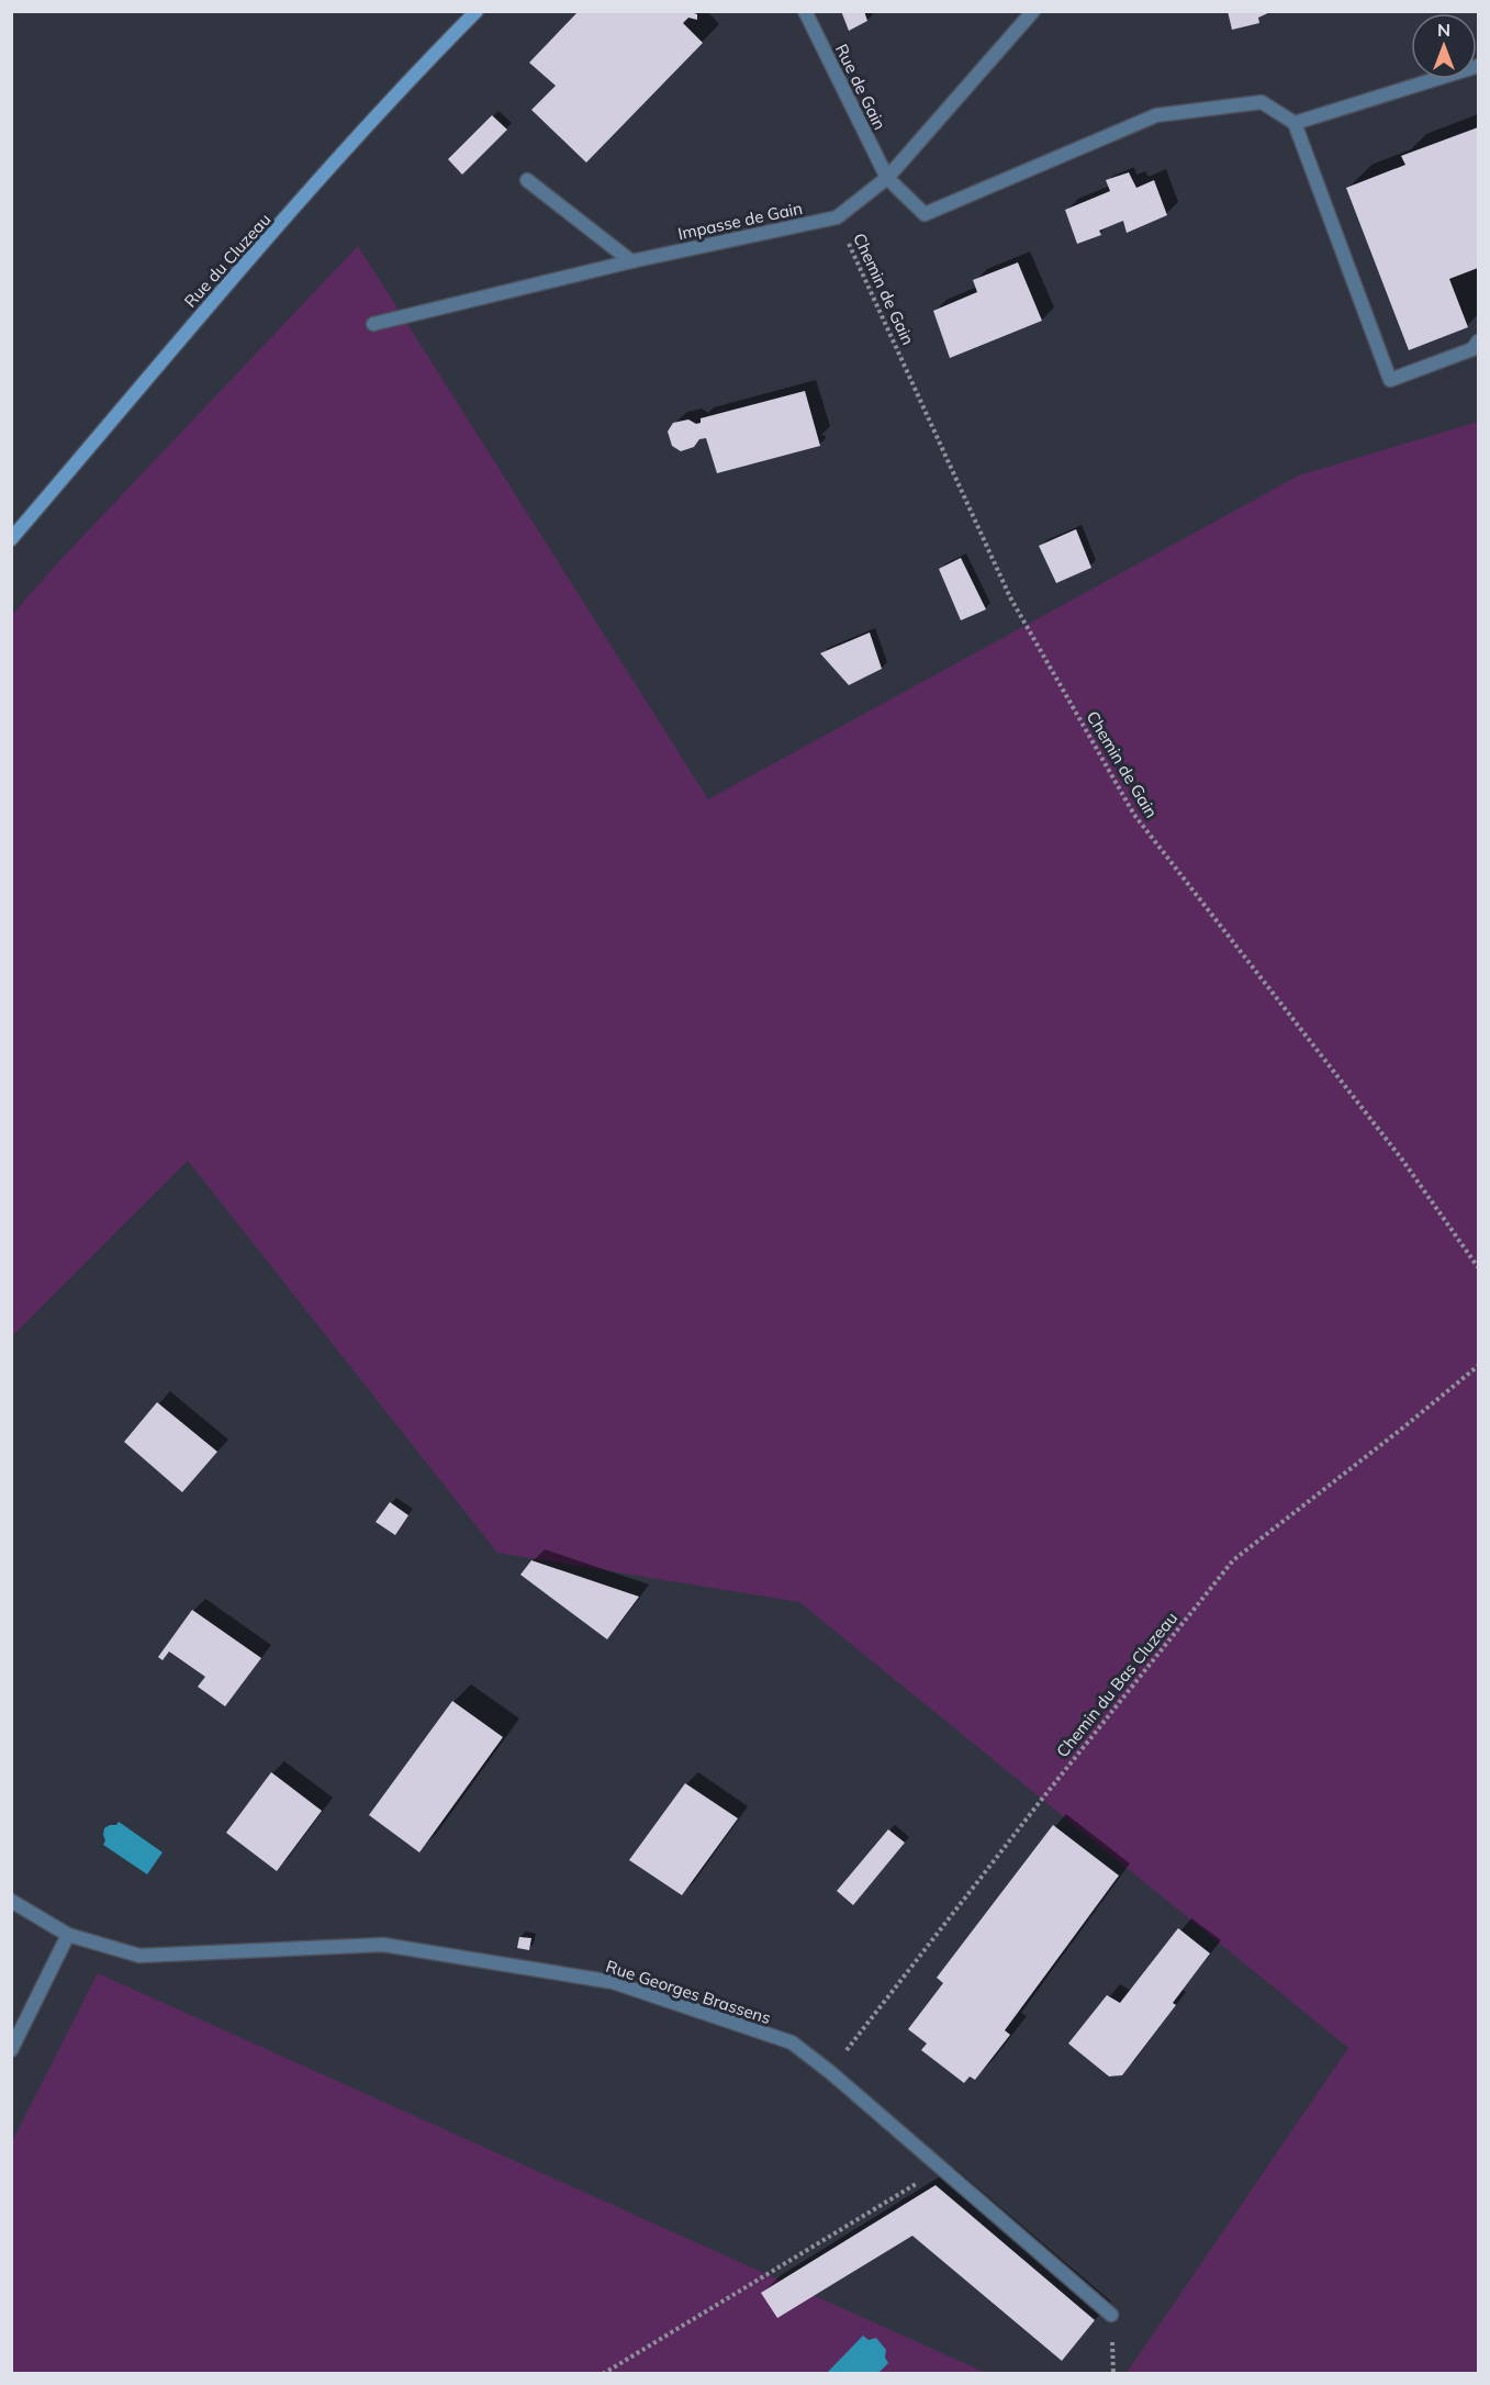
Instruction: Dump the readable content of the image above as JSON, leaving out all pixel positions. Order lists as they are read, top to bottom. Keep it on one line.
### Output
{"streets":{"main road":["Rue du Cluzeau"],"street":["Rue de Gain","Impasse de Gain","Rue Georges Brassens"],"path":["Chemin de Gain","Chemin du Bas Cluzeau"]},"crossings":[["Rue de Gain","Impasse de Gain"],["Impasse de Gain","Chemin de Gain"],["Chemin du Bas Cluzeau","Rue Georges Brassens"]],"north":"top"}
